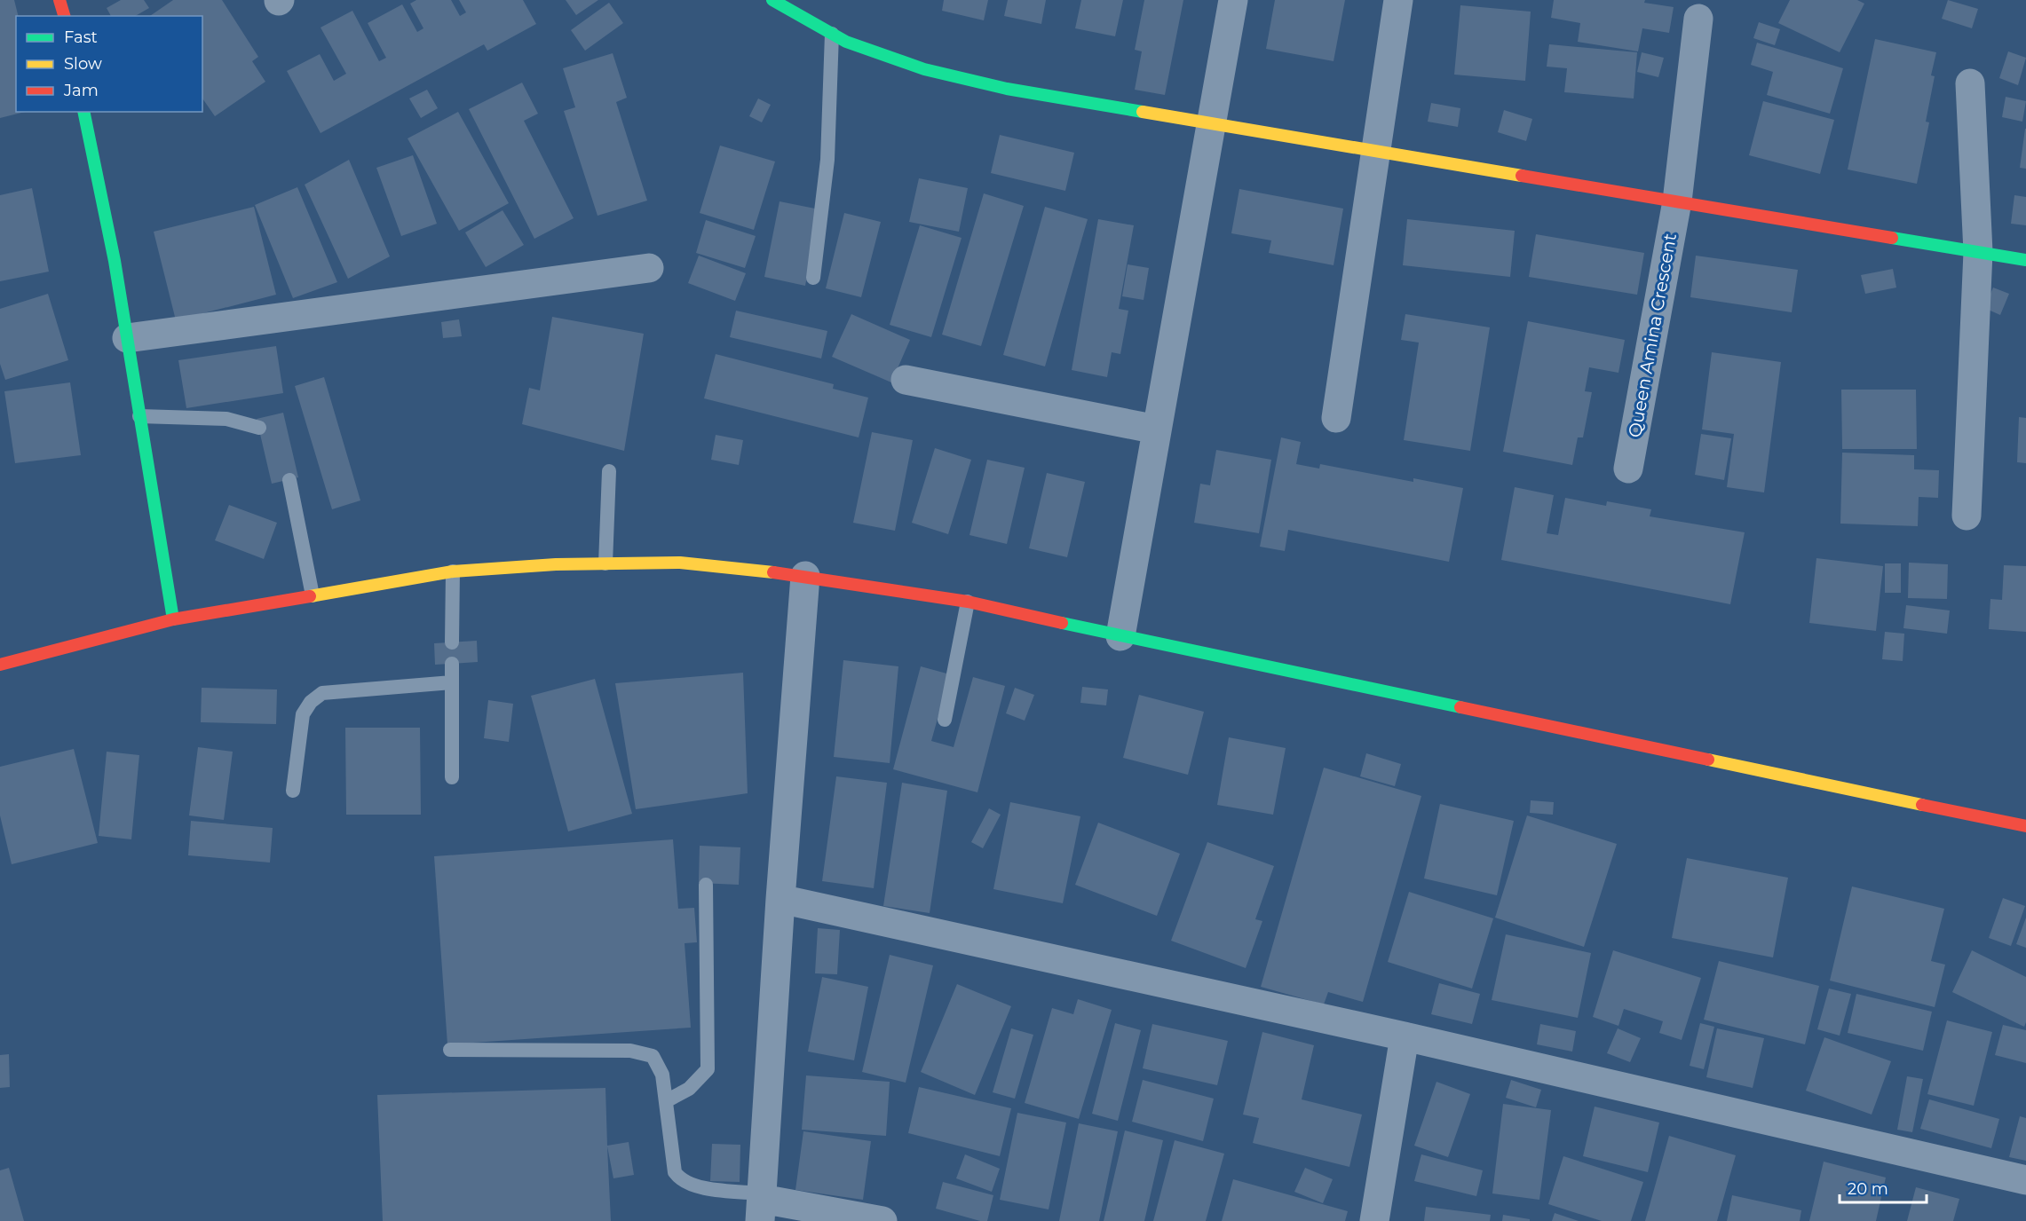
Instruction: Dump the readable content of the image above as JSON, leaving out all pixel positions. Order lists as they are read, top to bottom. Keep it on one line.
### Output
{"streets":{"street":["Queen Amina Crescent"]},"legend":["Fast","Slow","Jam"],"scale_bar":"20 m"}
